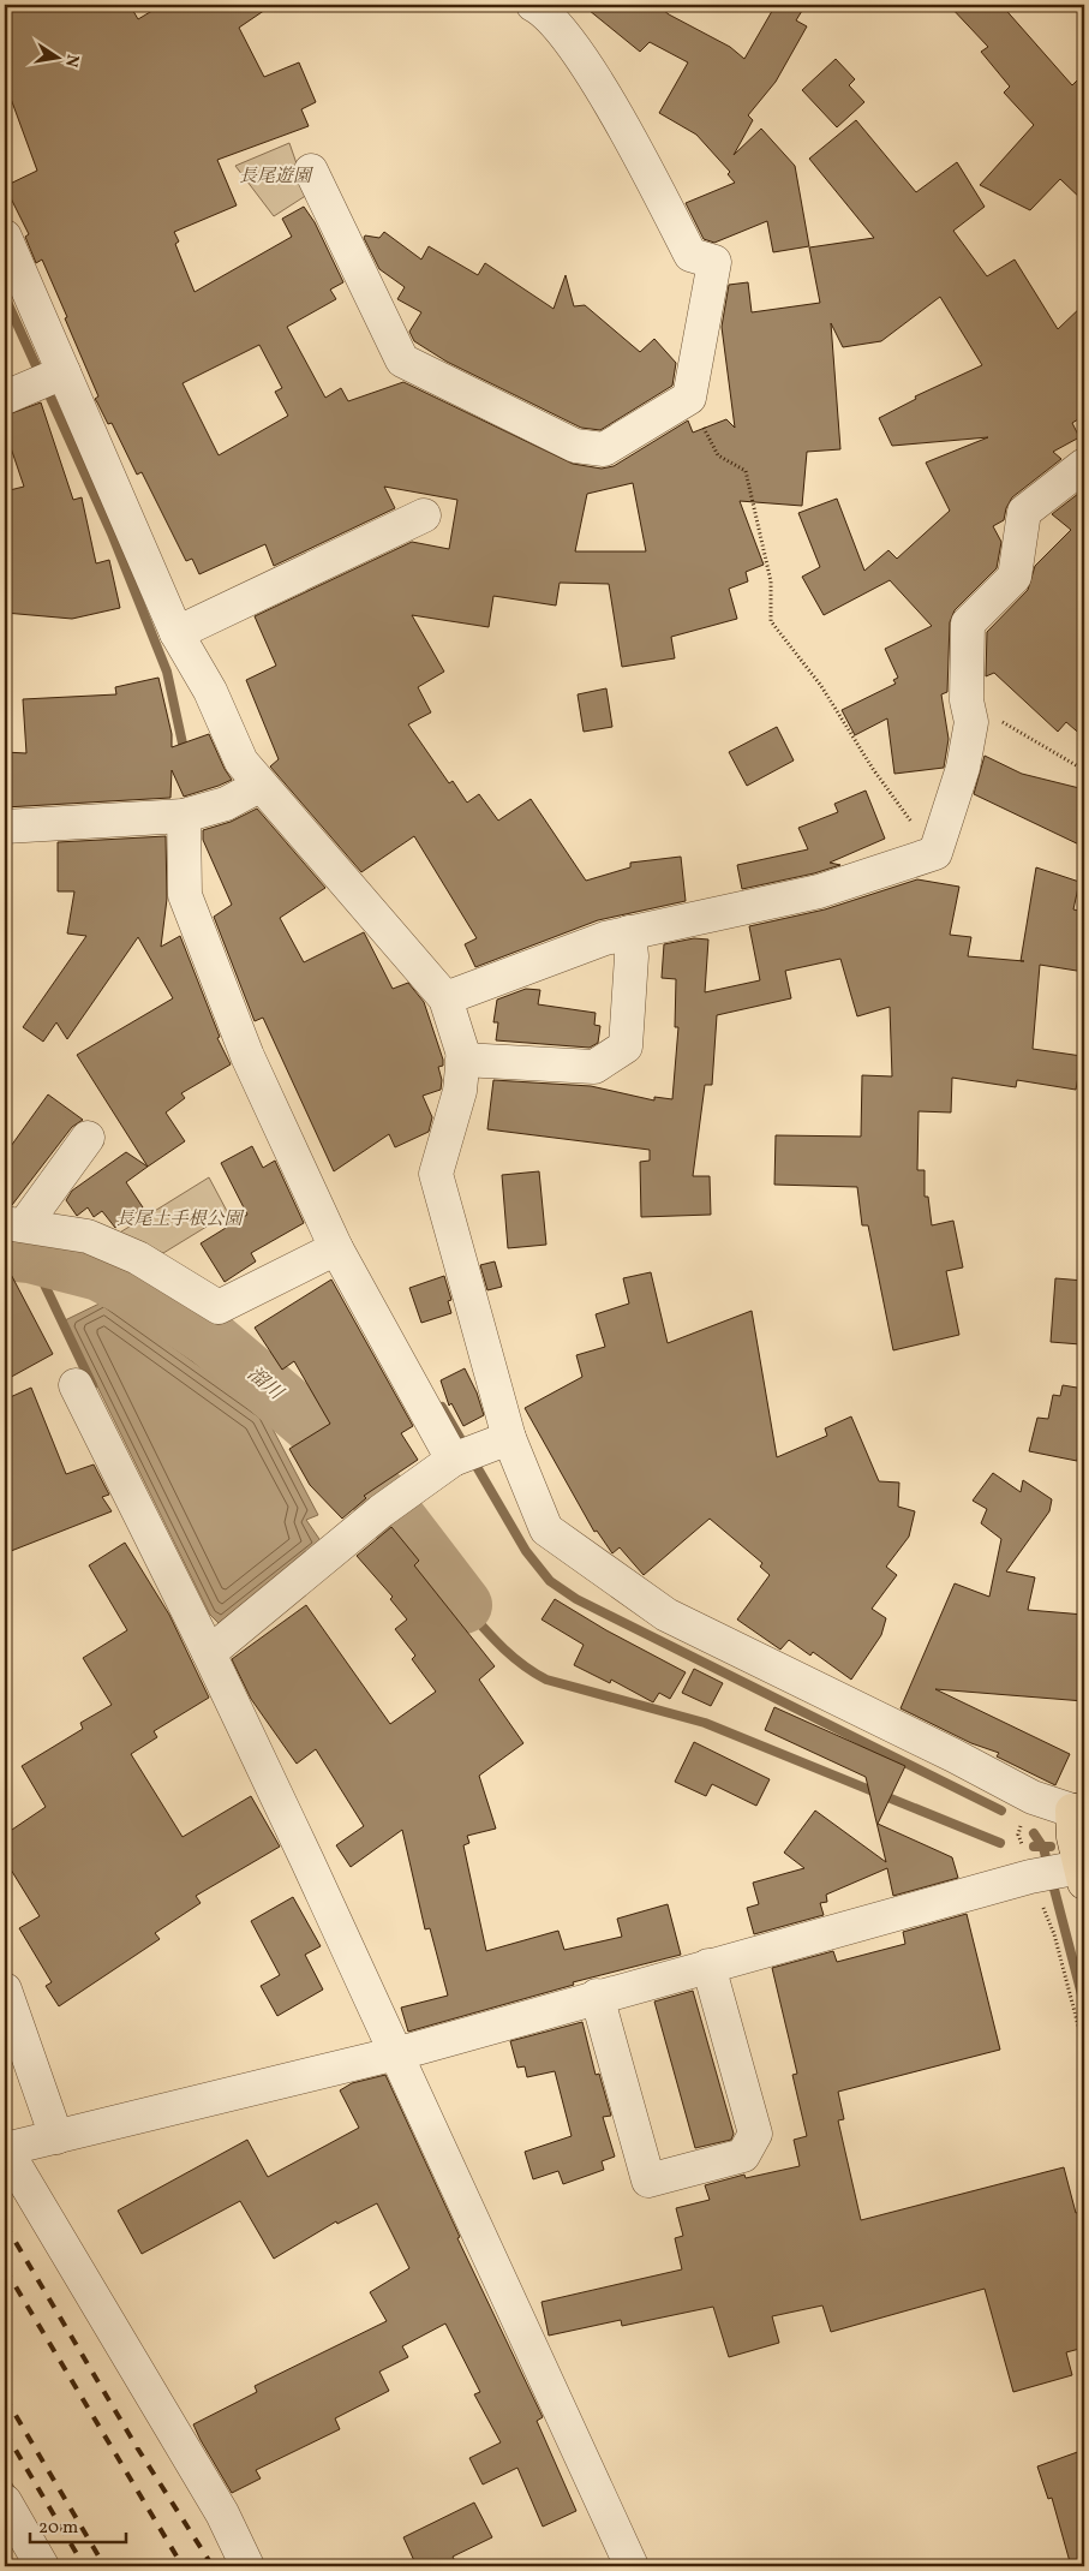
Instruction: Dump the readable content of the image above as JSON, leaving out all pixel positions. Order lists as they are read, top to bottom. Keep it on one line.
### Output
{"water":["溜川"],"parks":["長尾遊園","長尾土手根公園"],"scale_bar":"20 m","north":"right"}
